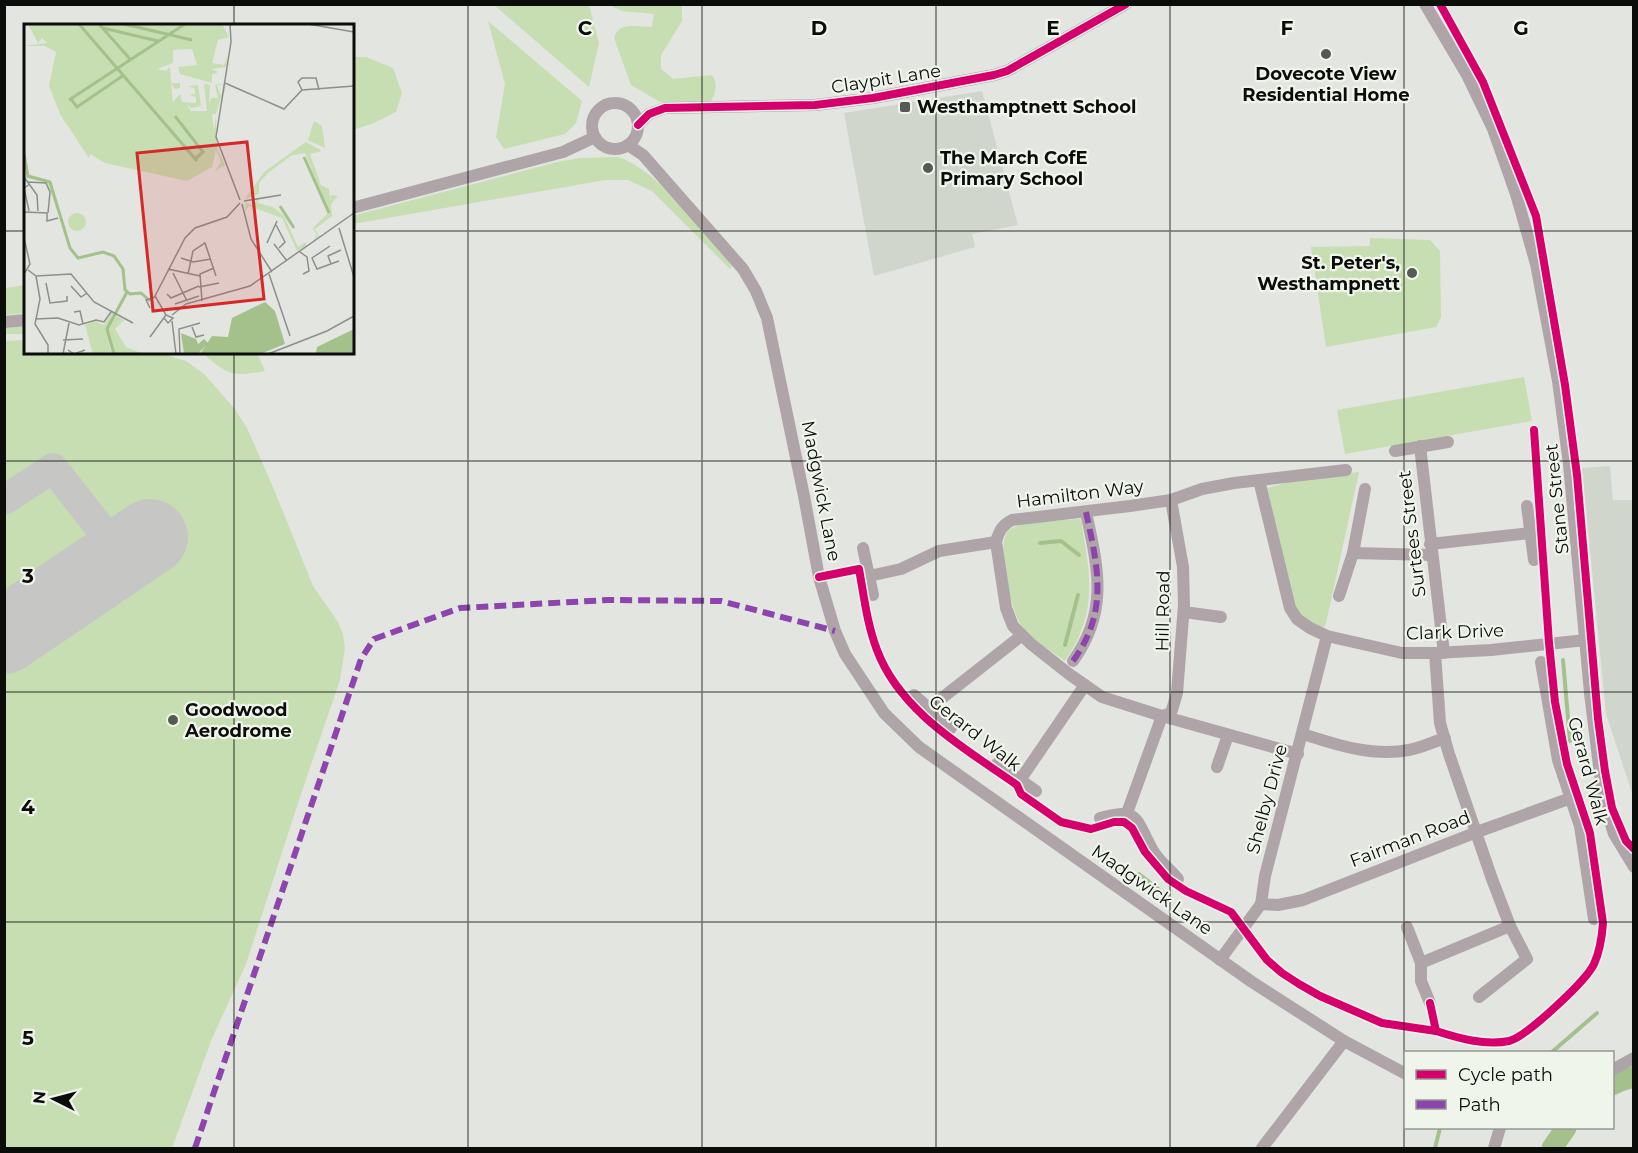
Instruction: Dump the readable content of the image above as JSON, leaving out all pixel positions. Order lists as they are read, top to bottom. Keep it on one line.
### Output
{"streets":{"street":["Claypit Lane","Madgwick Lane","Hamilton Way","Stane Street","Surtees Street","Hill Road","Clark Drive","Shelby Drive","Fairman Road"],"cycle path":["Gerard Walk"]},"crossings":[["Claypit Lane","Madgwick Lane"],["Madgwick Lane","Shelby Drive"],["Hamilton Way","Hill Road"],["Hamilton Way","Clark Drive"],["Stane Street","Clark Drive"],["Surtees Street","Clark Drive"],["Surtees Street","Fairman Road"],["Clark Drive","Shelby Drive"],["Shelby Drive","Fairman Road"]],"places":{"other":["Dovecote View Residential Home","The March CofE Primary School","St. Peter's, Westhampnett","Goodwood Aerodrome"],"transit":["Westhamptnett School"]},"legend":["Cycle path","Path"],"north":"left","grid":{"columns":["C","D","E","F","G"],"rows":["3","4","5"]}}
